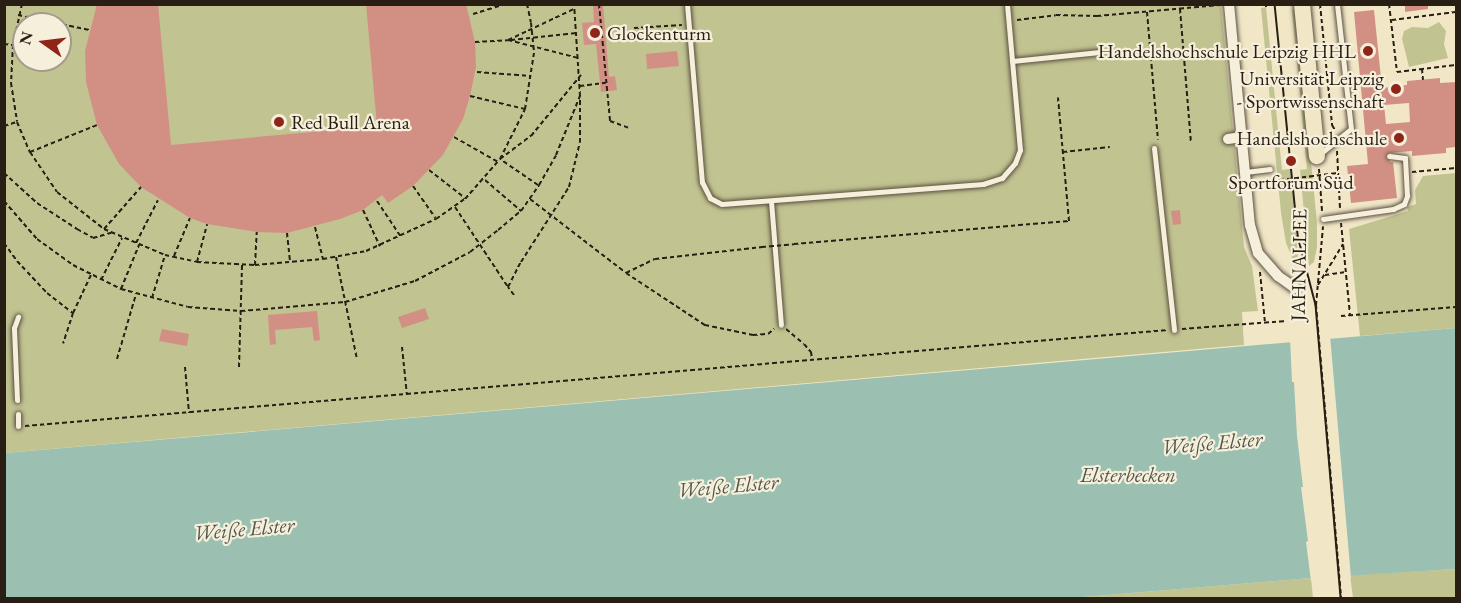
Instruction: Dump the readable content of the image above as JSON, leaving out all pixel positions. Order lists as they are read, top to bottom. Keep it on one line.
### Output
{"streets":{"street":["JAHNALLEE"]},"water":["Weiße Elster","Elsterbecken"],"places":["Glockenturm","Handelshochschule Leipzig HHL","Universität Leipzig - Sportwissenschaft","Red Bull Arena","Handelshochschule","Sportforum Süd"],"north":"left"}
